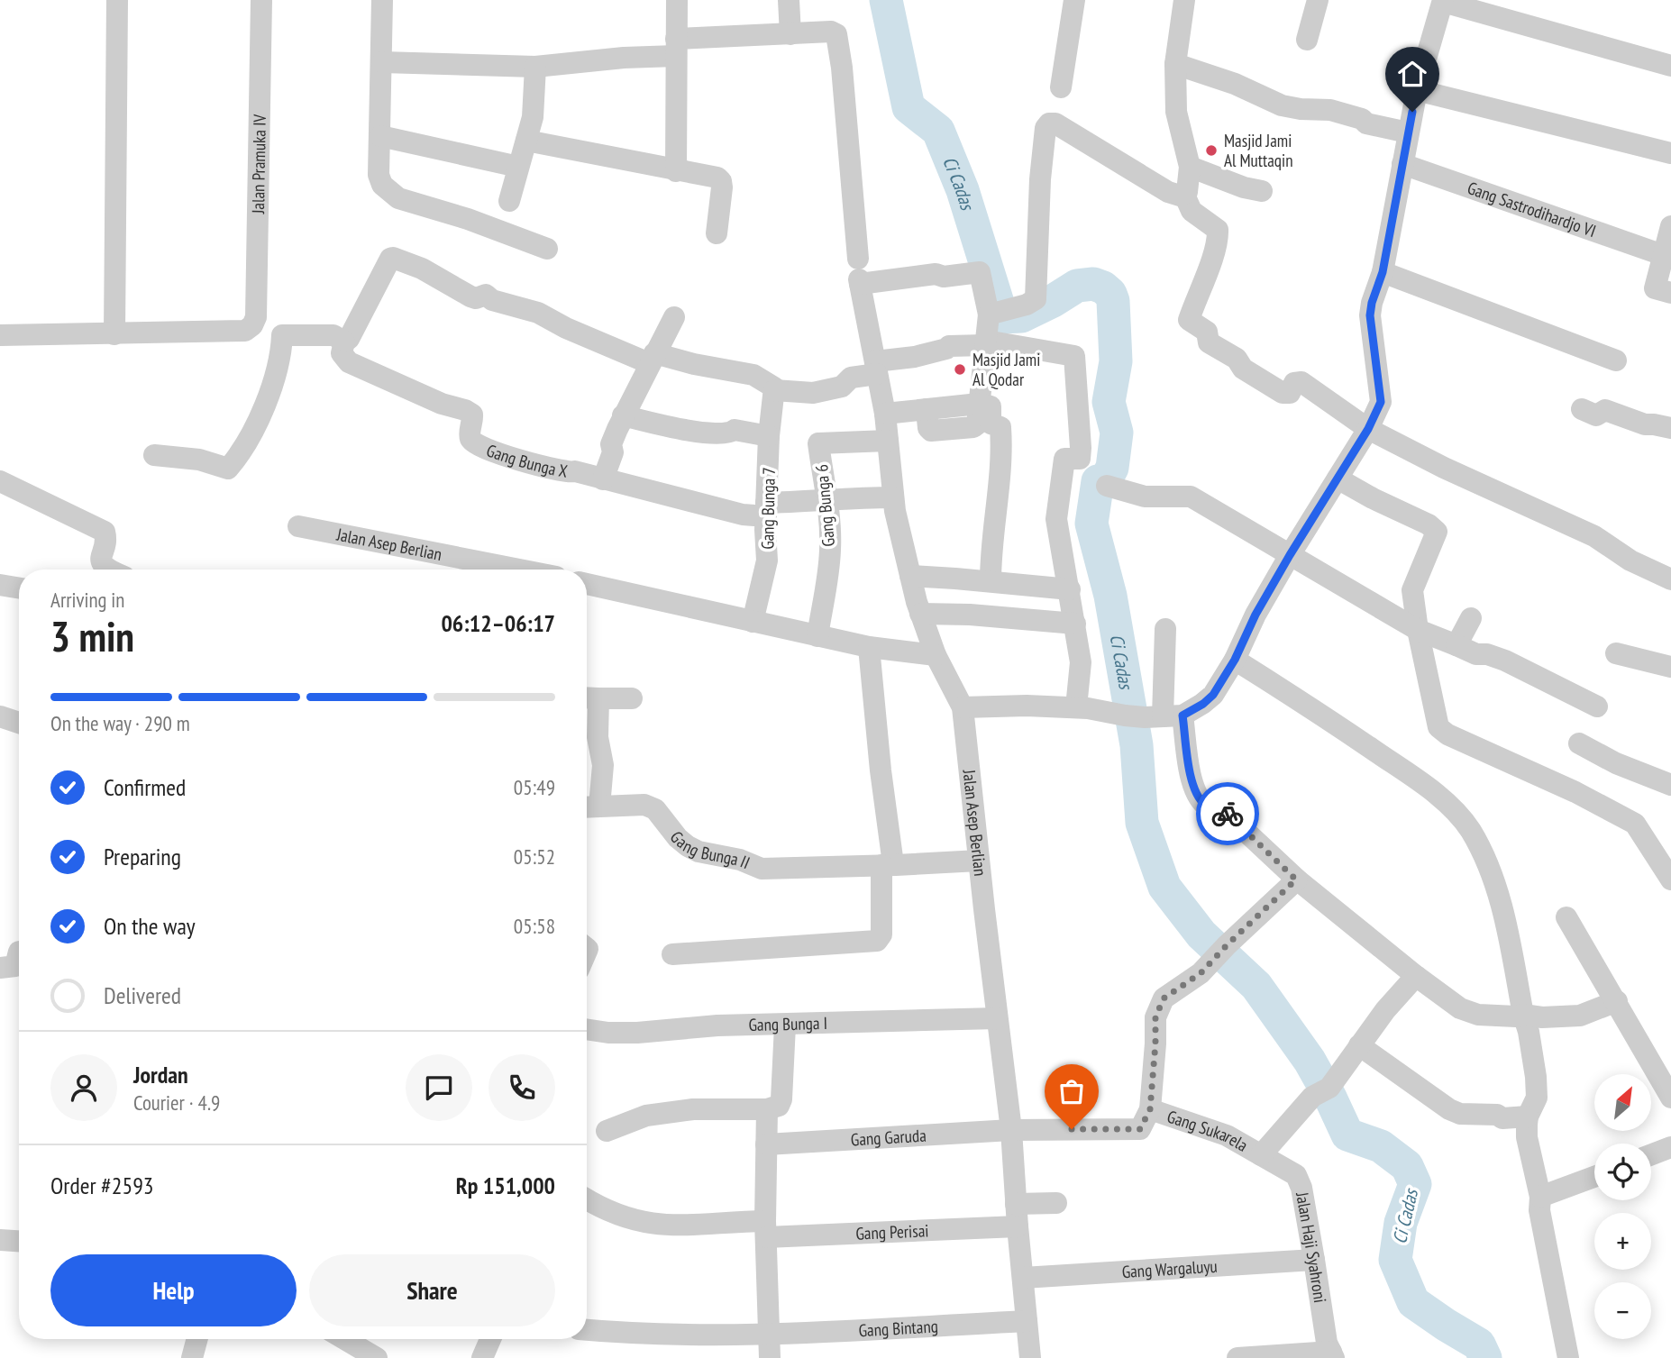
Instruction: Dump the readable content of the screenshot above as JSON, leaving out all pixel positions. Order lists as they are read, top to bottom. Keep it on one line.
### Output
{"streets":{"street":["Jalan Pramuka IV","Gang Sastrodihardjo VI","Gang Bunga X","Gang Bunga 6","Gang Bunga 7","Jalan Asep Berlian","Gang Bunga II","Gang Bunga I","Gang Sukarela","Gang Garuda","Gang Perisai","Jalan Haji Syahroni","Gang Wargaluyu","Gang Bintang"]},"crossings":[["Gang Bunga X","Gang Bunga 6"],["Gang Bunga X","Gang Bunga 7"],["Gang Bunga X","Jalan Asep Berlian"],["Gang Bunga 6","Jalan Asep Berlian"],["Jalan Asep Berlian","Gang Bunga II"],["Jalan Asep Berlian","Gang Bunga I"],["Jalan Asep Berlian","Gang Sukarela"],["Jalan Asep Berlian","Gang Garuda"],["Jalan Asep Berlian","Gang Perisai"],["Jalan Asep Berlian","Gang Wargaluyu"],["Jalan Asep Berlian","Gang Bintang"],["Gang Sukarela","Gang Garuda"],["Gang Sukarela","Jalan Haji Syahroni"],["Jalan Haji Syahroni","Gang Wargaluyu"]],"water":["Ci Cadas"],"places":["Masjid Jami Al Muttaqin","Masjid Jami Al Qodar"],"north":"top right","page":{"heading":["3 min","Arriving in","06:12–06:17"],"panel":["Jordan","Courier · 4.9","Order #2593","Rp 151,000"],"bar":"On the way · 290 m","list":[["Confirmed","05:49"],["Preparing","05:52"],["On the way","05:58"],"Delivered"],"map_buttons":["+","−"],"buttons":["Help","Share"]}}
